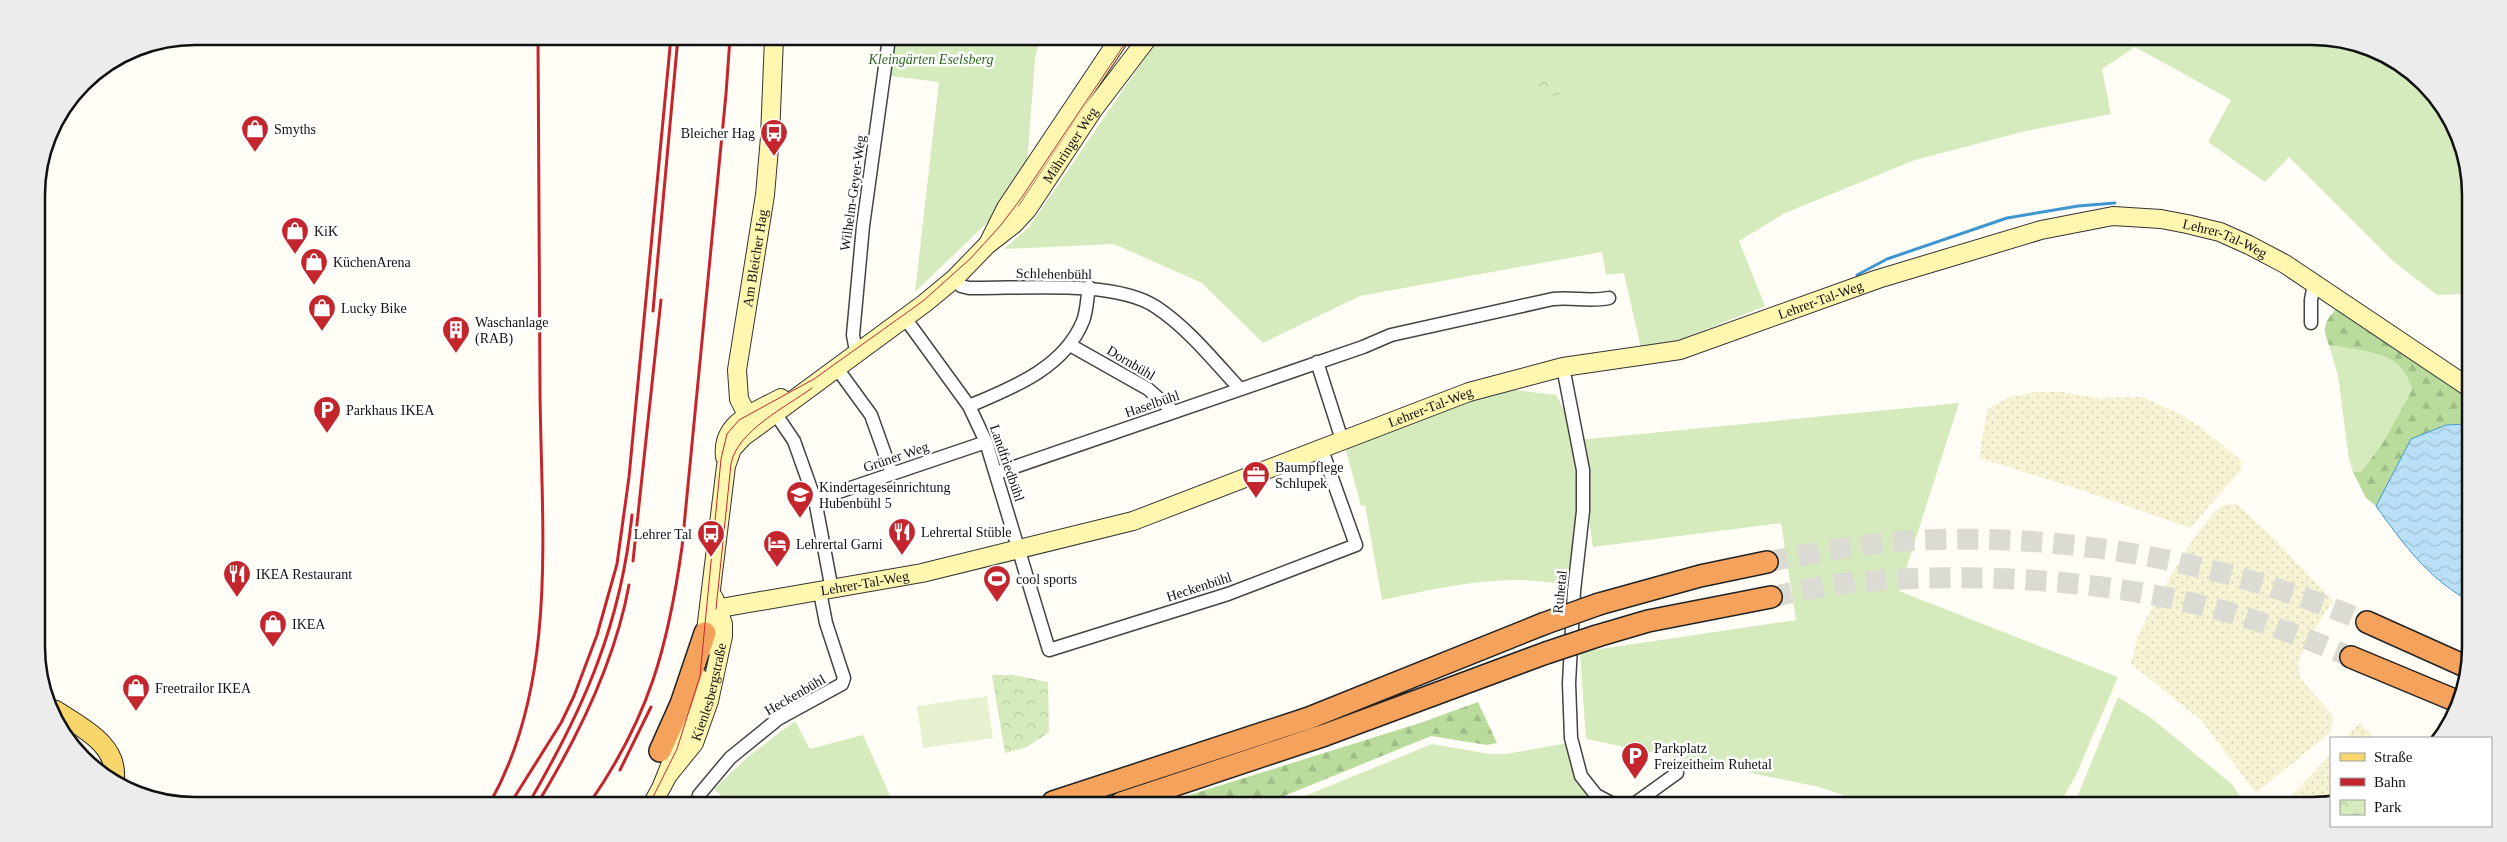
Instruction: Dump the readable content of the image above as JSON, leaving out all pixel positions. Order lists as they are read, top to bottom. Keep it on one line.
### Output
{"streets":{"street":["Mähringer Weg","Wilhelm-Geyer-Weg","Lehrer-Tal-Weg","Am Bleicher Hag","Schlehenbühl","Dornbühl","Haselbühl","Grüner Weg","Landfriedbühl","Heckenbühl","Ruhetal","Kienlesbergstraße"]},"crossings":[["Mähringer Weg","Wilhelm-Geyer-Weg"],["Mähringer Weg","Am Bleicher Hag"],["Mähringer Weg","Schlehenbühl"],["Mähringer Weg","Landfriedbühl"],["Mähringer Weg","Kienlesbergstraße"],["Lehrer-Tal-Weg","Landfriedbühl"],["Lehrer-Tal-Weg","Heckenbühl"],["Lehrer-Tal-Weg","Ruhetal"],["Lehrer-Tal-Weg","Kienlesbergstraße"],["Am Bleicher Hag","Kienlesbergstraße"],["Schlehenbühl","Haselbühl"],["Dornbühl","Haselbühl"],["Haselbühl","Landfriedbühl"],["Grüner Weg","Landfriedbühl"],["Landfriedbühl","Heckenbühl"]],"parks":["Kleingärten Eselsberg"],"places":{"shop":["Smyths","KiK","KüchenArena","Lucky Bike","IKEA","Freetrailor IKEA"],"bus stop":["Bleicher Hag","Lehrer Tal"],"building":["Waschanlage (RAB)"],"parking":["Parkhaus IKEA","Parkplatz Freizeitheim Ruhetal"],"office":["Baumpflege Schlupek"],"school or university":["Kindertageseinrichtung Hubenbühl 5"],"restaurant":["Lehrertal Stüble","IKEA Restaurant"],"hotel":["Lehrertal Garni"],"sports":["cool sports"]},"legend":["Straße","Bahn","Park"]}
